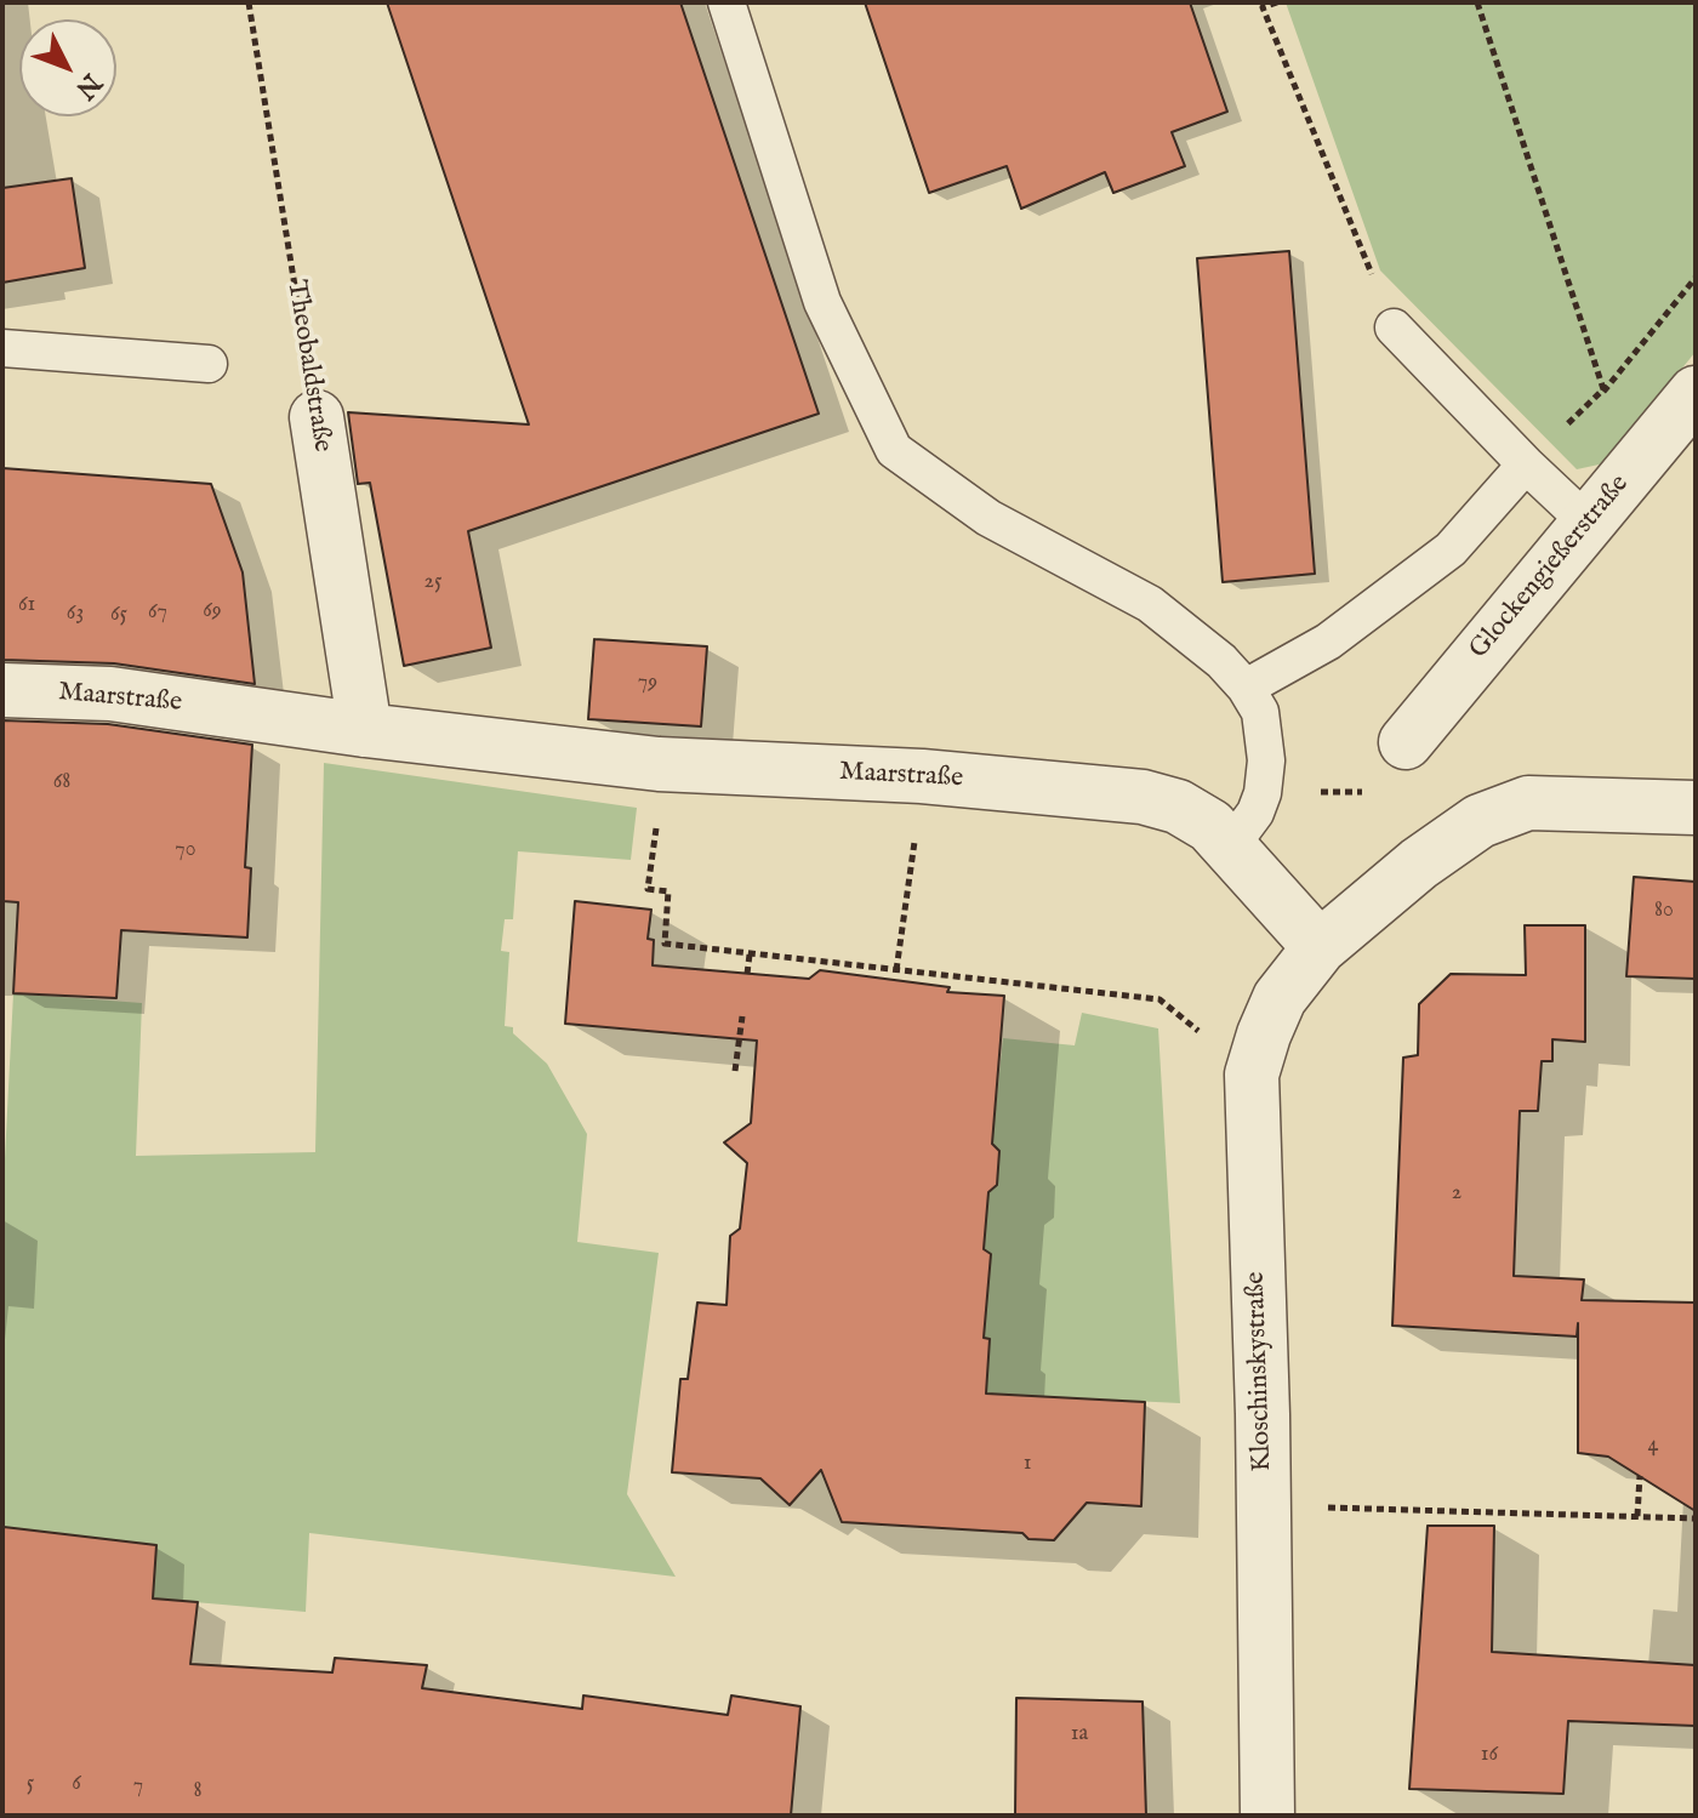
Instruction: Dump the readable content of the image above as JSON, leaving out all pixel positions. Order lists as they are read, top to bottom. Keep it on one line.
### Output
{"streets":{"street":["Theobaldstraße","Glockengießerstraße","Maarstraße","Kloschinskystraße"]},"crossings":[["Theobaldstraße","Maarstraße"],["Maarstraße","Kloschinskystraße"]],"house_numbers":["25","61","69","67","63","65","79","68","70","80","2","4","1","1a","16","5","6","7","8"],"north":"bottom right"}
